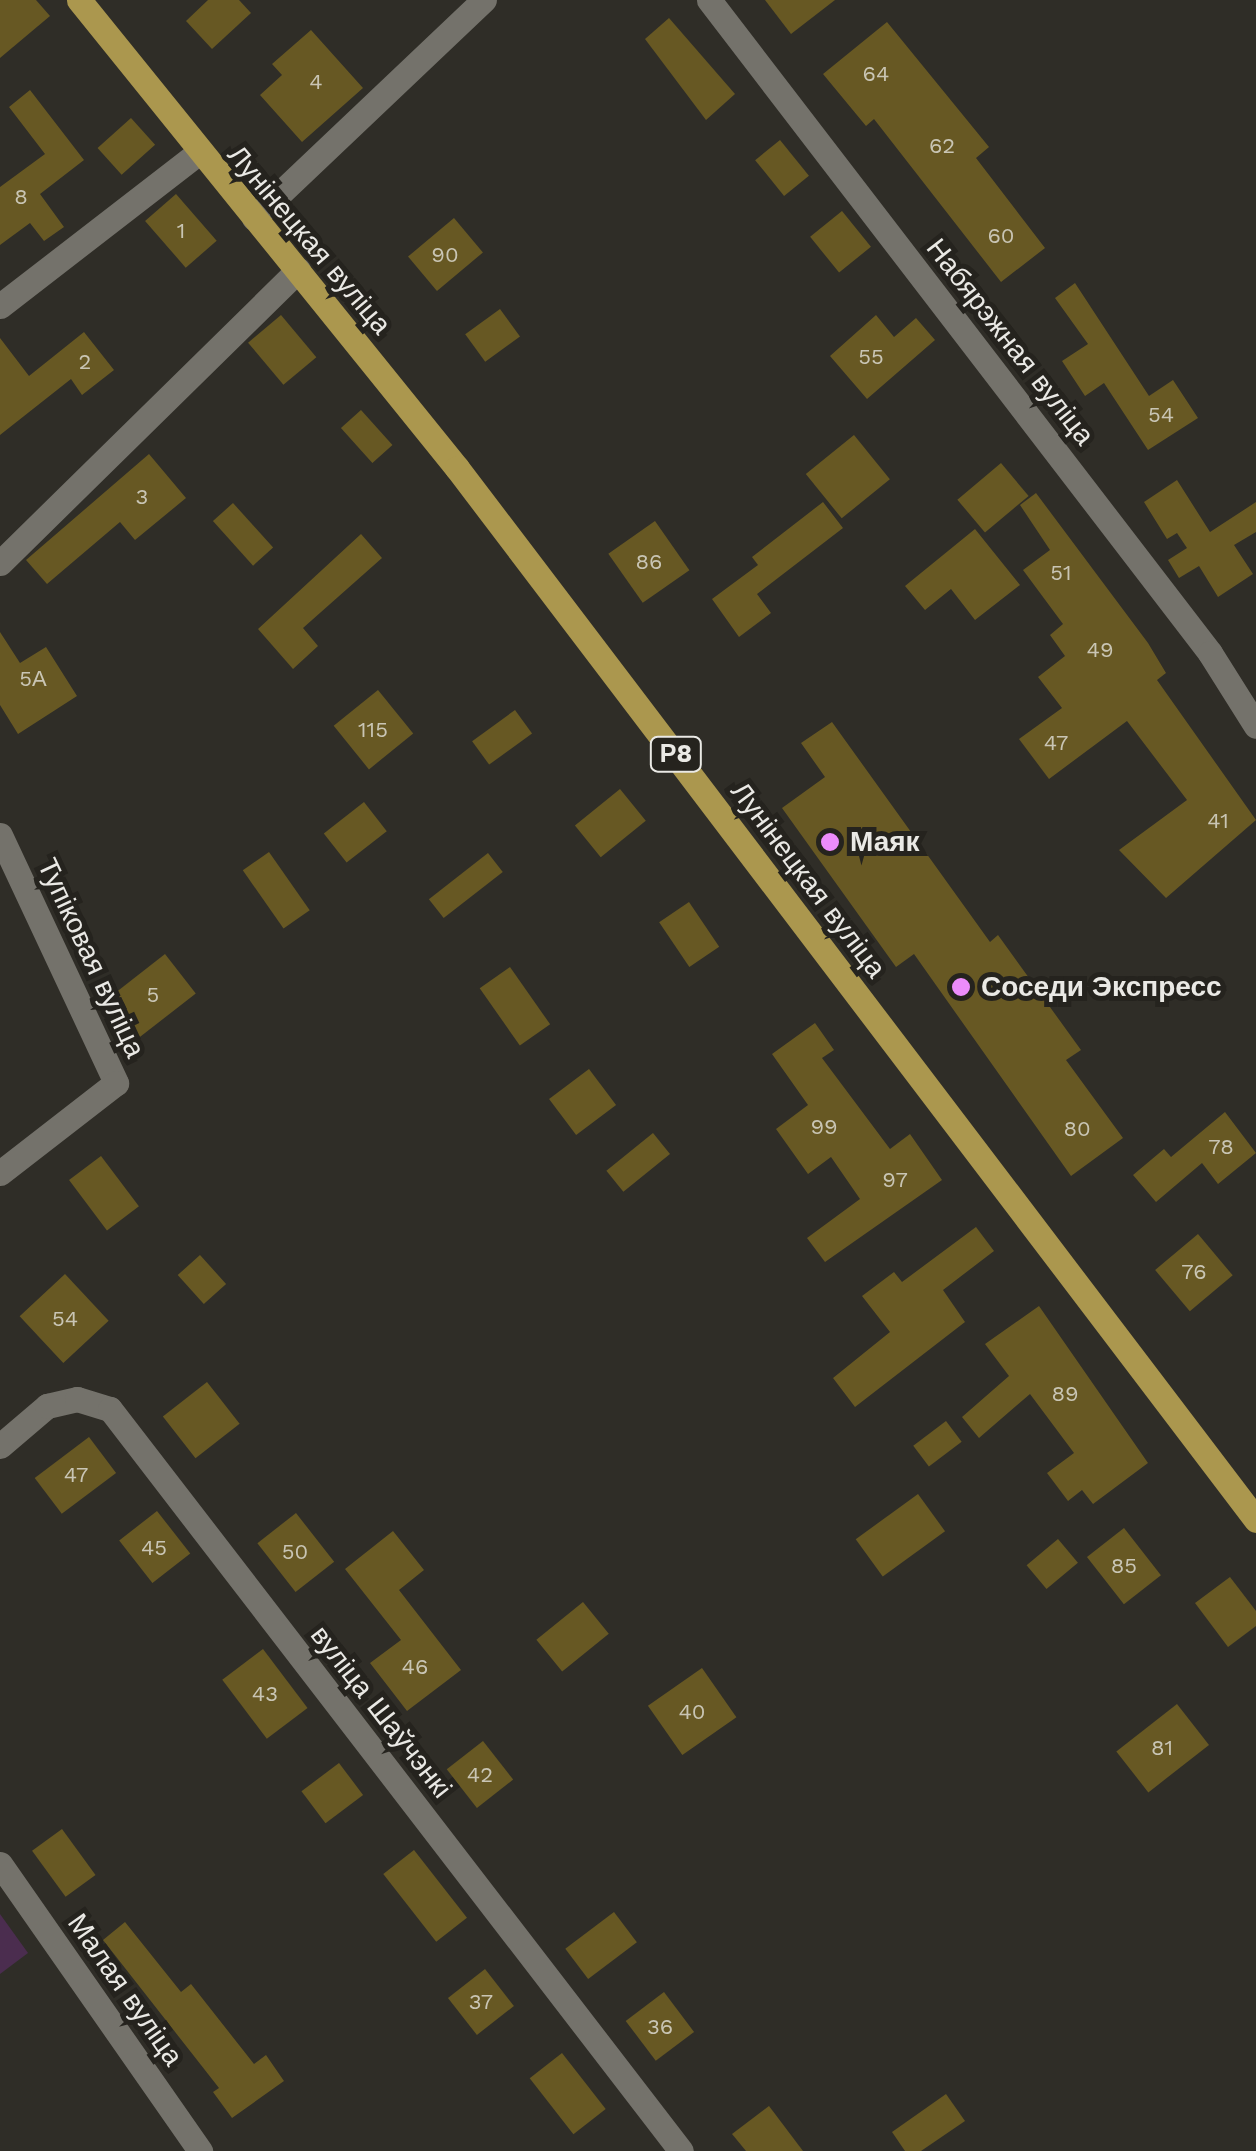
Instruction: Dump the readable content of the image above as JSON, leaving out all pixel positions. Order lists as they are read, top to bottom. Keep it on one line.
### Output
{"streets":{"main road":["Лунінецкая вуліца","Р8"],"street":["Набярэжная вуліца","Тупіковая вуліца","вуліца Шаўчэнкі","Малая вуліца"]},"places":["Маяк","Соседи Экспресс"],"house_numbers":["64","4","62","8","1","60","90","55","2","54","3","86","51","49","5А","115","47","41","5","99","80","78","97","76","54","89","47","45","50","85","46","43","40","81","42","37","36"]}
